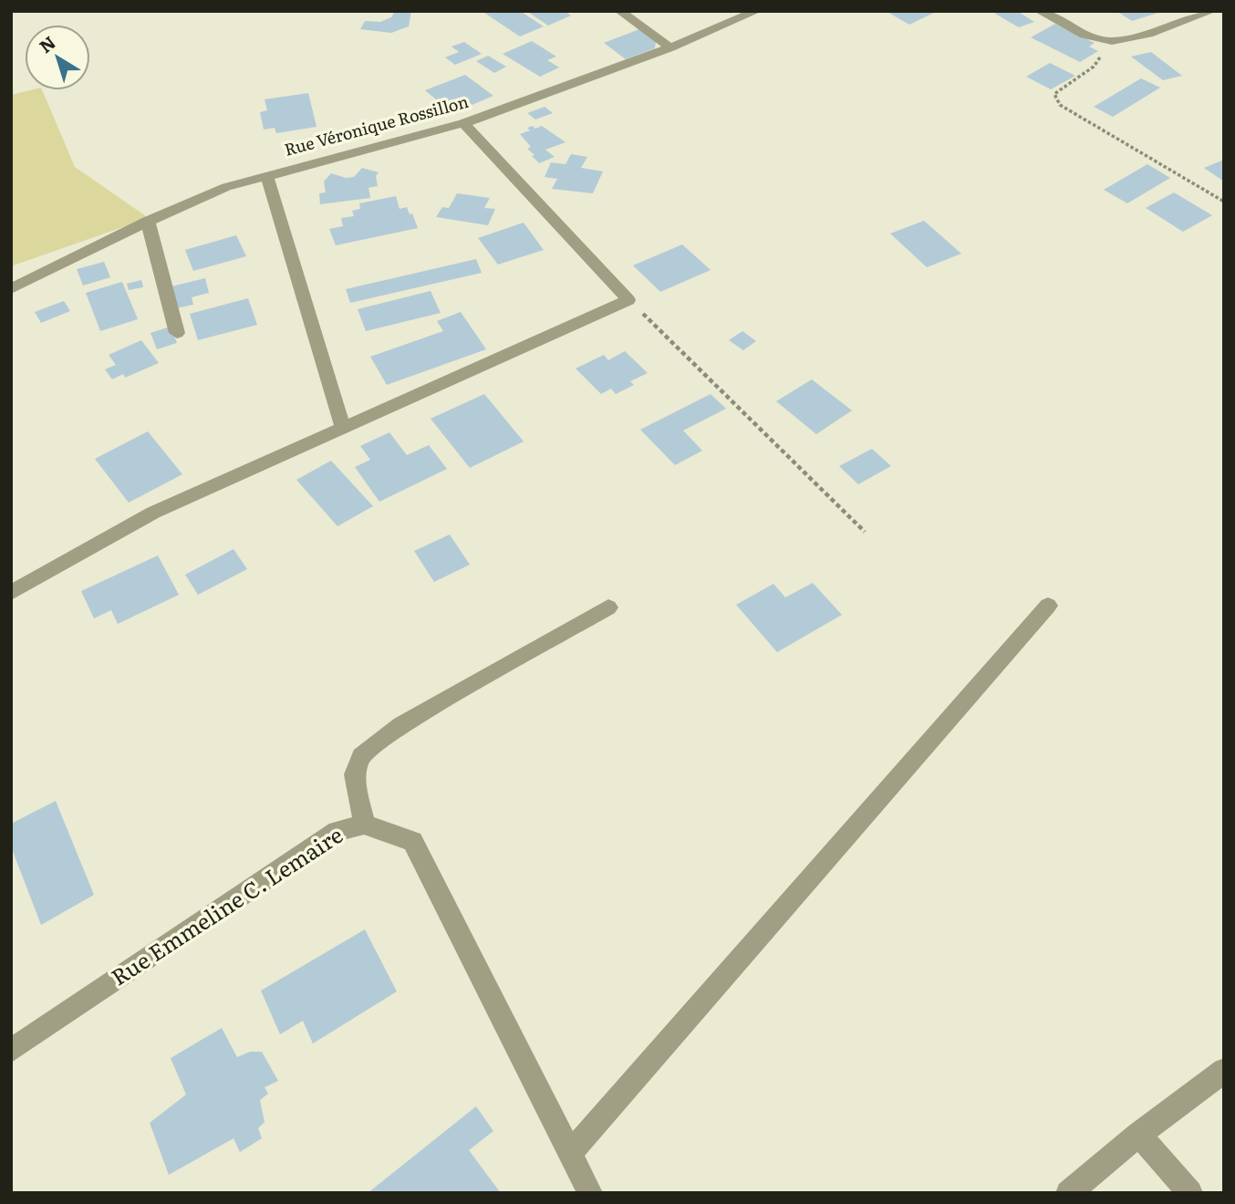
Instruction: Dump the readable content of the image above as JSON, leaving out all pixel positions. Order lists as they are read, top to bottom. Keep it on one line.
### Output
{"streets":{"street":["Rue Véronique Rossillon","Rue Emmeline C. Lemaire"]},"north":"top left"}
